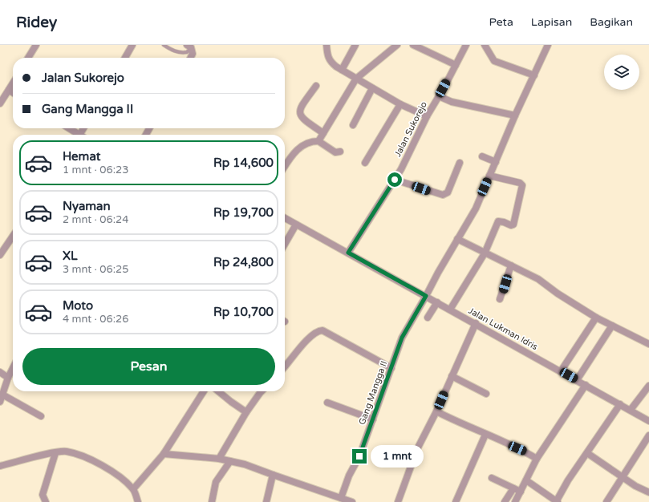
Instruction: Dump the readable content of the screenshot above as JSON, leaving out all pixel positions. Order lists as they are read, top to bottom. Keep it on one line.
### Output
{"streets":{"street":["Jalan Sukorejo","Jalan Lukman Idris","Gang Mangga II"]},"crossings":[["Jalan Sukorejo","Jalan Lukman Idris"],["Jalan Lukman Idris","Gang Mangga II"]],"page":{"header":"Ridey","nav":["Peta","Lapisan","Bagikan"],"banner":["Jalan Sukorejo","Gang Mangga II"],"list":[{"name":"Hemat","note":"1 mnt · 06:23","value":"Rp 14,600"},{"name":"Nyaman","note":"2 mnt · 06:24","value":"Rp 19,700"},{"name":"XL","note":"3 mnt · 06:25","value":"Rp 24,800"},{"name":"Moto","note":"4 mnt · 06:26","value":"Rp 10,700"}],"buttons":"Pesan","bubble":"1 mnt"}}
